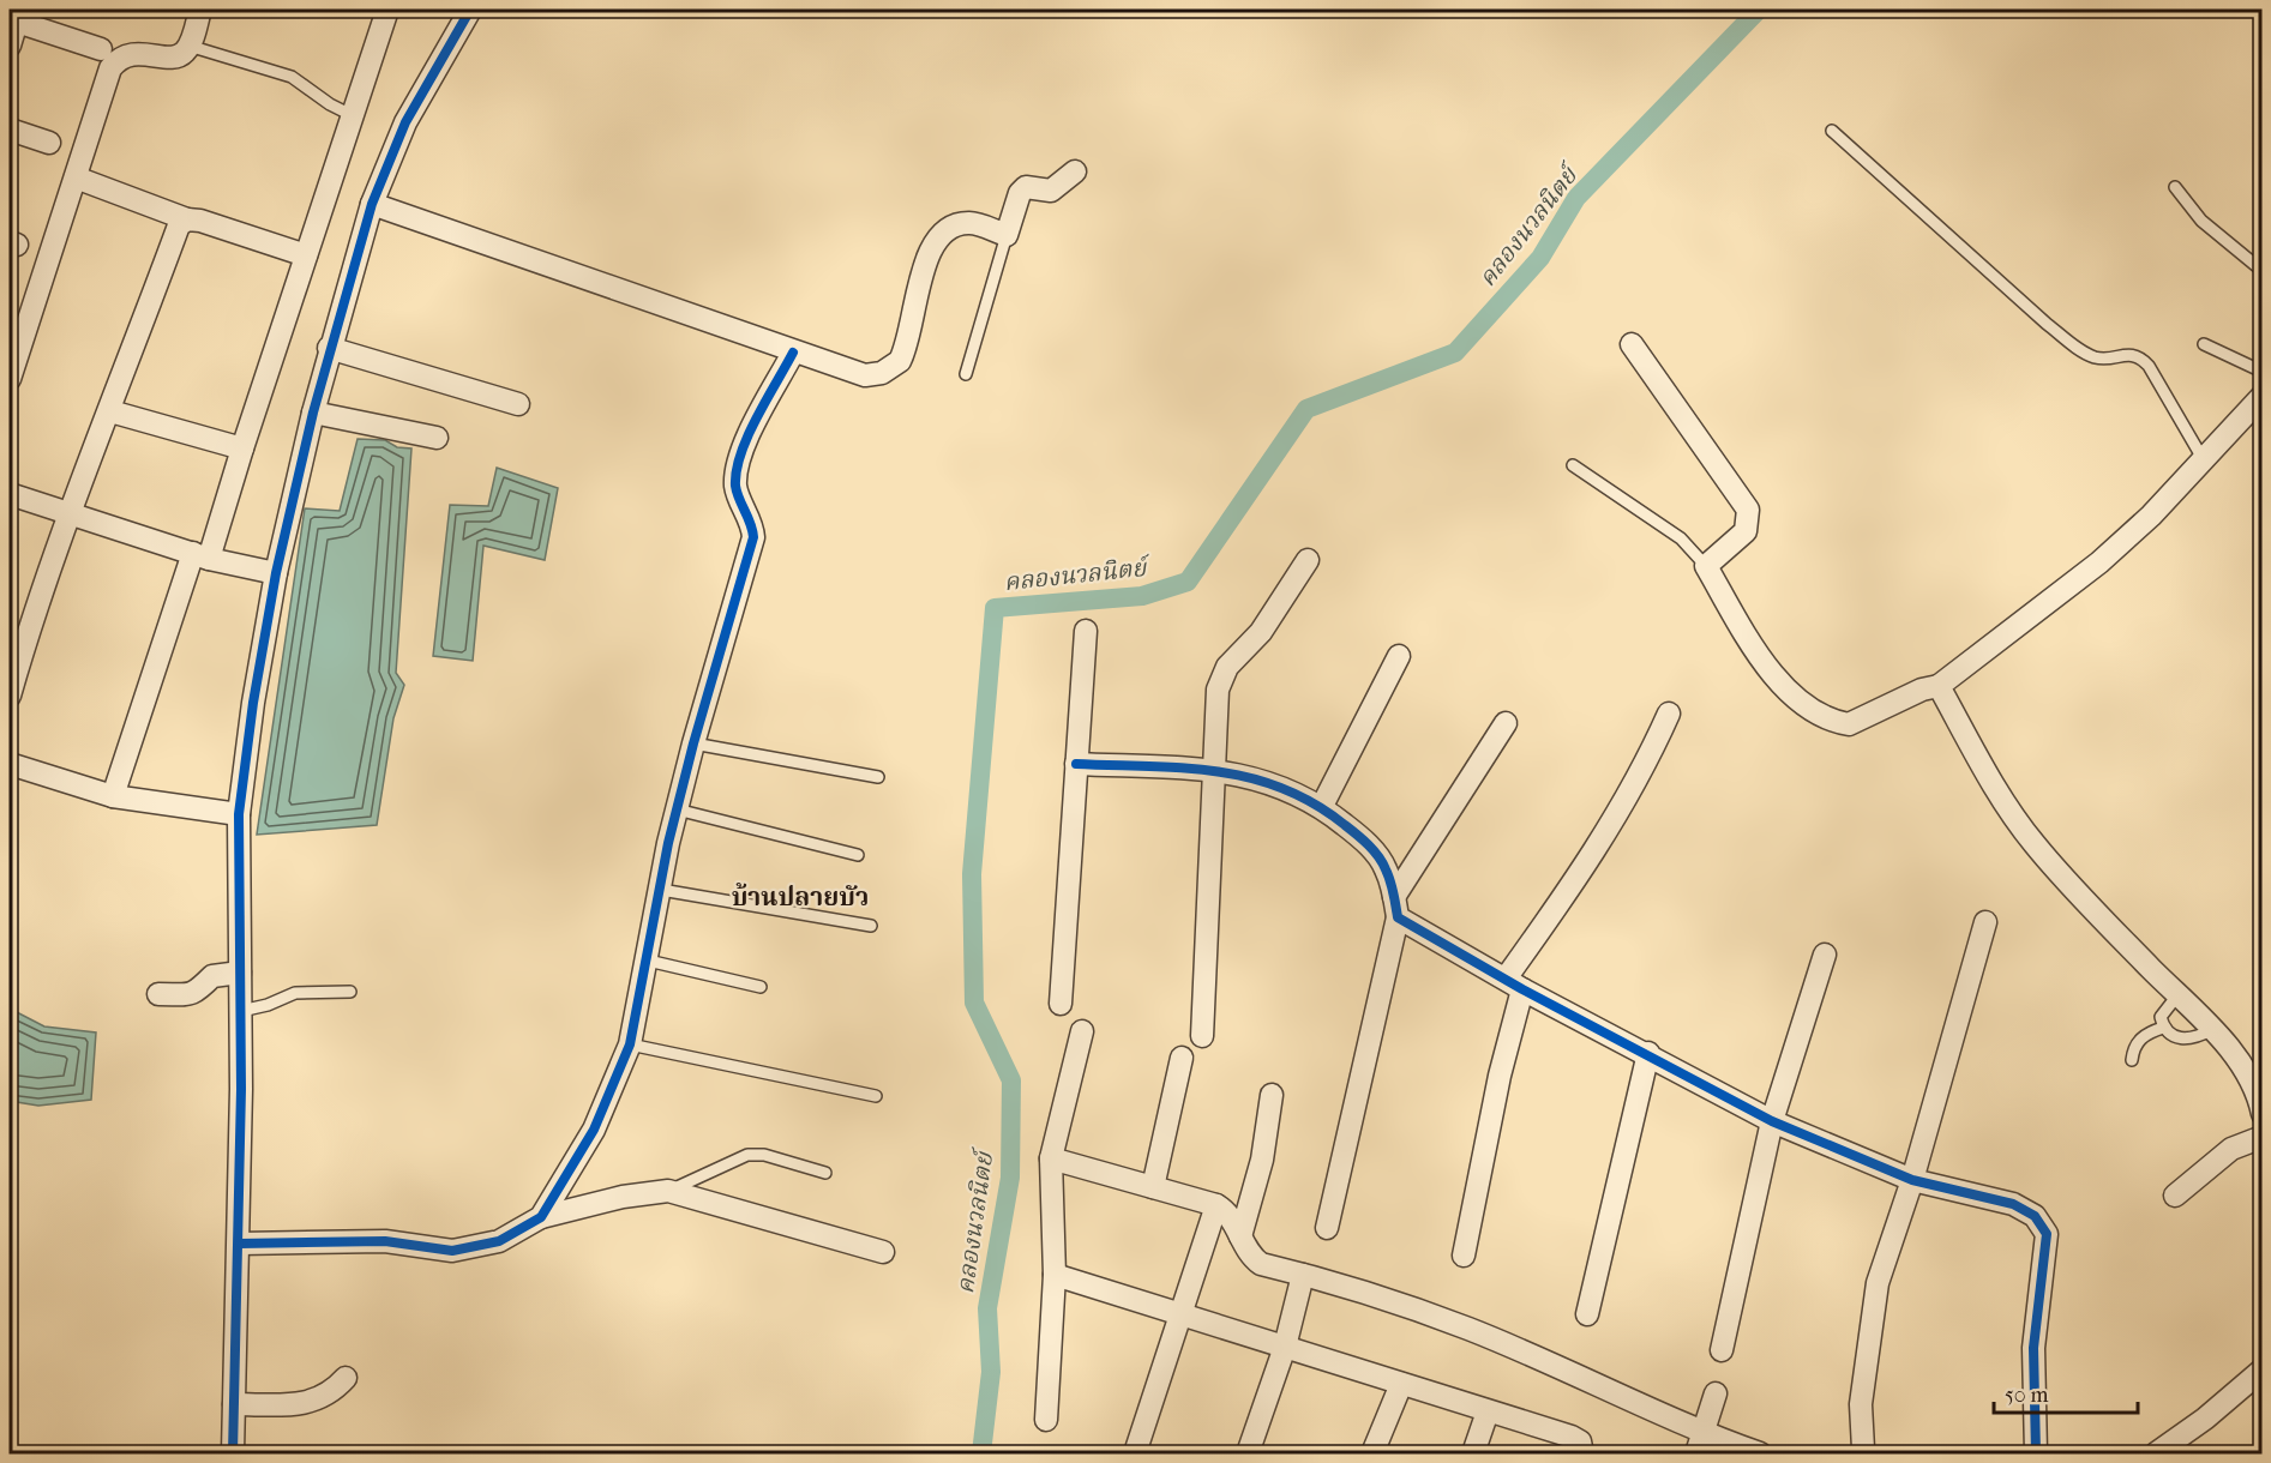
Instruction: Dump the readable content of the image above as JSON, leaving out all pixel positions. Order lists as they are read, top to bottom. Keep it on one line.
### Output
{"districts":["บ้านปลายบัว"],"water":["คลองนวลนิตย์"],"scale_bar":"50 m"}
